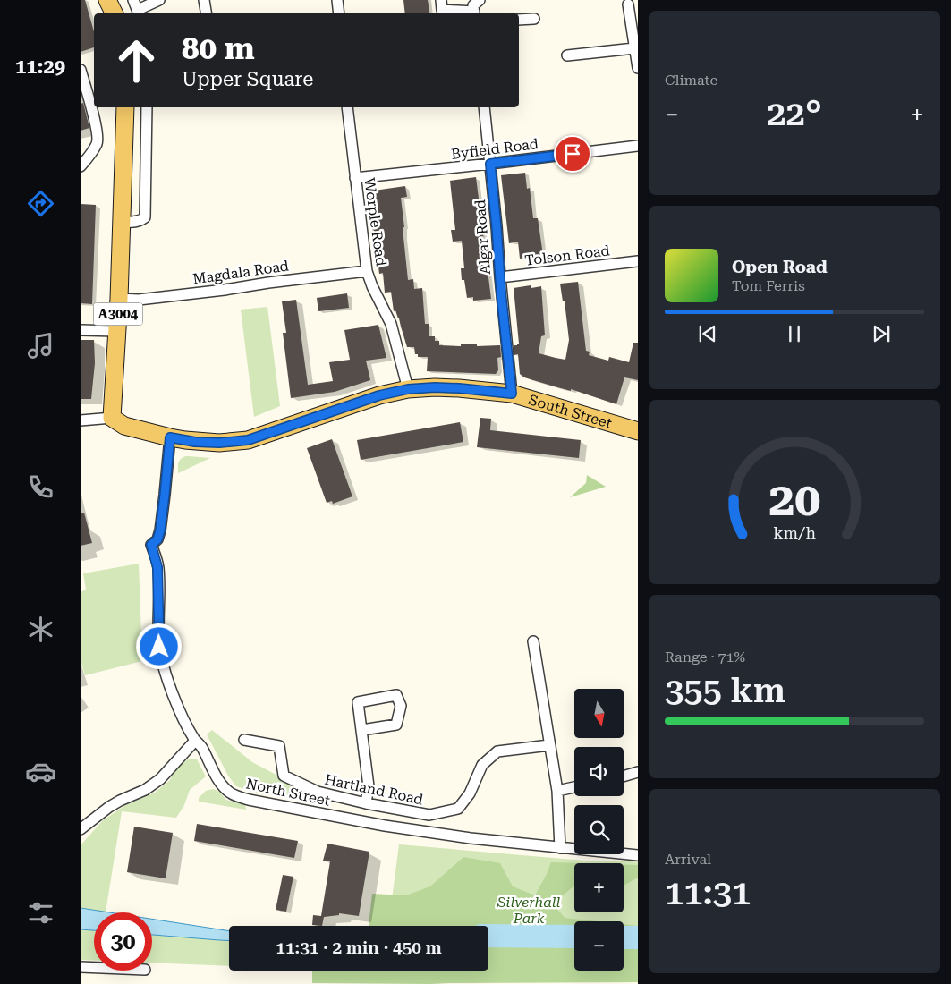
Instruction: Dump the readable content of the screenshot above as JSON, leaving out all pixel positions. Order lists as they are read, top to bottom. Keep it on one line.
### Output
{"streets":{"main road":["A3004","South Street"],"street":["Byfield Road","Worple Road","Algar Road","Tolson Road","Magdala Road","Hartland Road","North Street"]},"crossings":[["Byfield Road","Worple Road"],["Byfield Road","Algar Road"],["Worple Road","Magdala Road"],["Worple Road","South Street"],["Algar Road","Tolson Road"],["Algar Road","South Street"],["Magdala Road","A3004"],["A3004","South Street"],["South Street","North Street"]],"parks":["Silverhall Park"],"north":"bottom","page":{"tabs":"11:29","tile":["Climate",["Range · 71%","355 km"],["Arrival","11:31"]],"turn":["80 m","Upper Square"],"heat":["−","22°","+"],"song":["Open Road","Tom Ferris"],"map_buttons":["+","−"],"limit":"30","trip":"11:31 · 2 min · 450 m","gauge":["20","km/h"]}}
